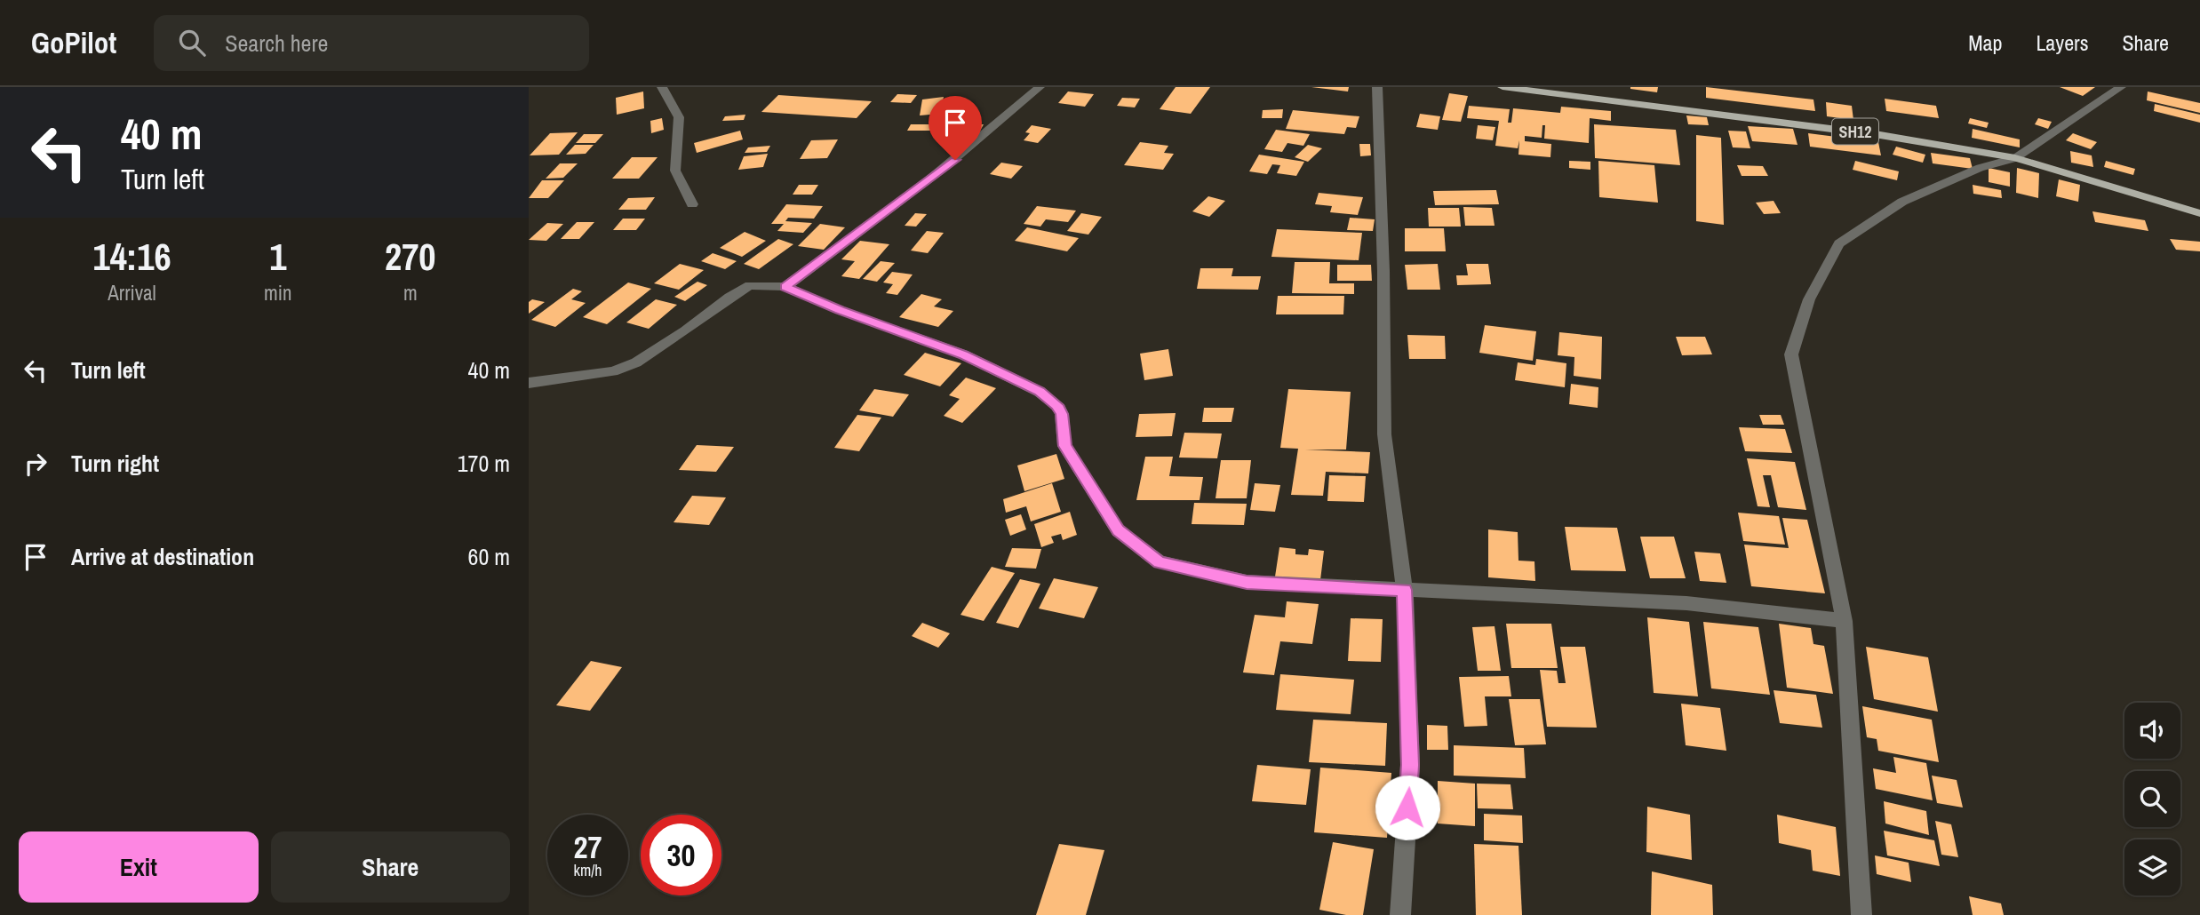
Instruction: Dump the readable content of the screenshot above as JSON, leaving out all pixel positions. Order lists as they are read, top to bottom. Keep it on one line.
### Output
{"streets":{"main road":["SH12"]},"page":{"header":"GoPilot","search":"Search here","nav":["Map","Layers","Share"],"turn":["40 m","Turn left"],"eta":["14:16","Arrival","1","min","270","m"],"list":[{"name":"Turn left","value":"40 m"},{"name":"Turn right","value":"170 m"},{"name":"Arrive at destination","value":"60 m"}],"speed":"27 km/h","limit":"30","buttons":["Exit","Share"]}}
